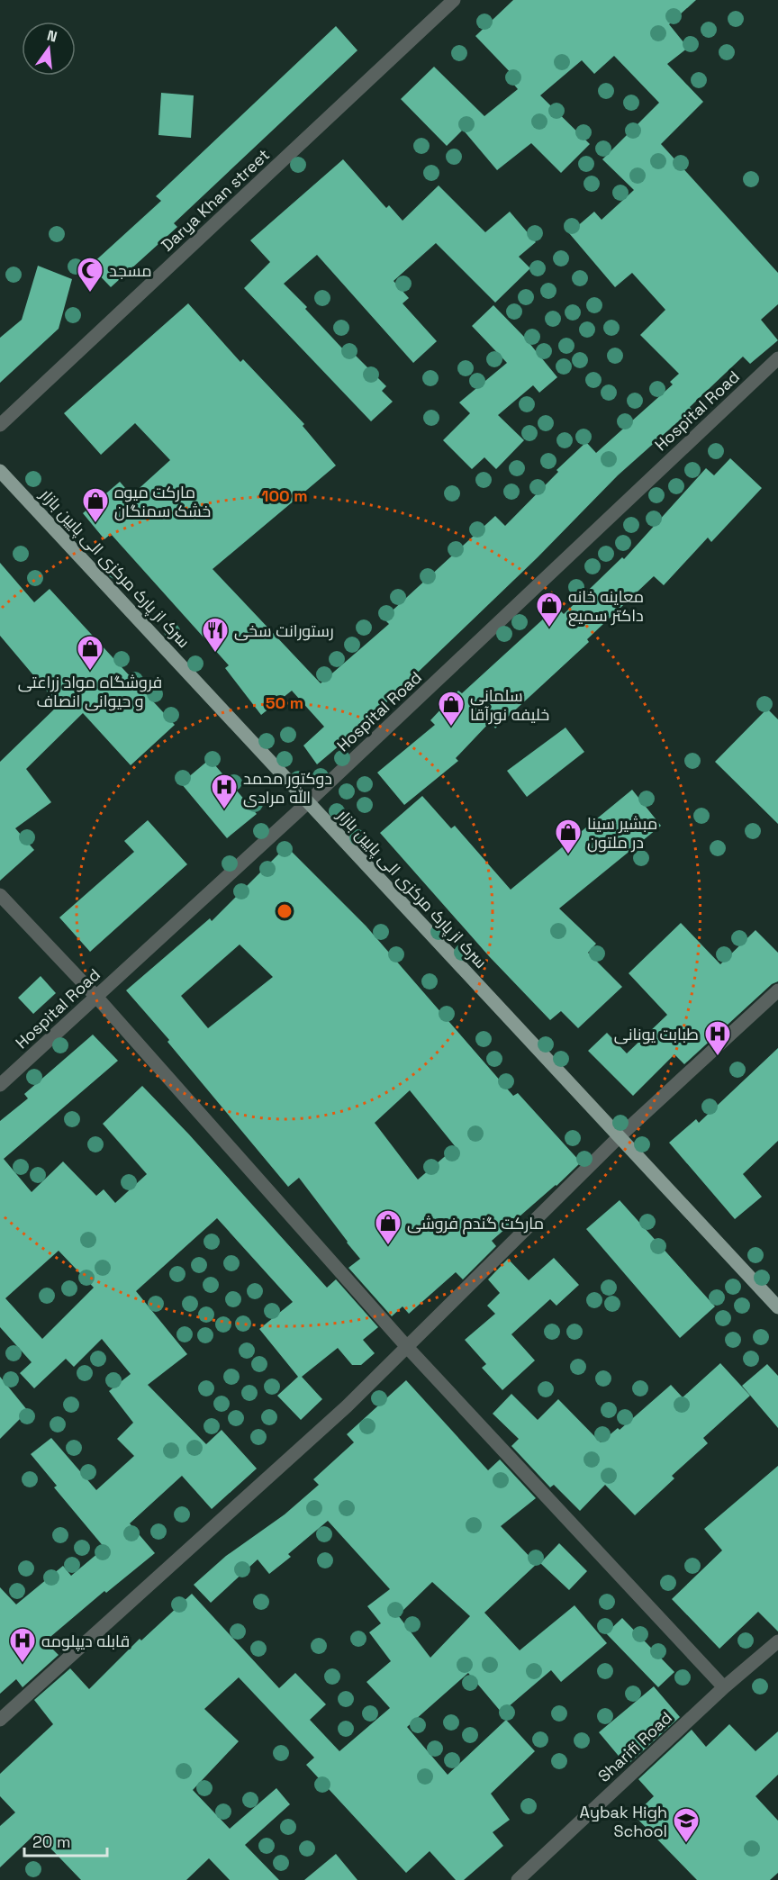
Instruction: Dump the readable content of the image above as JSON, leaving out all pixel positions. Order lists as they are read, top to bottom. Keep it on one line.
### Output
{"streets":{"main road":["سرک از پارک مرکزی الی پایین بازار"],"street":["Darya Khan street","Hospital Road","Sharifi Road"]},"crossings":[["Hospital Road","سرک از پارک مرکزی الی پایین بازار"]],"places":{"mosque":["مسجد"],"shop":["مارکت میوه خشک سمنگان","معاینه خانه داکتر سمیع","فروشگاه مواد زراعتی و حیوانی انصاف","سلمانی خلیفه نورآقا","مبشیر سینا در ملتون","مارکت گندم فروشی"],"restaurant":["رستورانت سخی"],"hospital":["دوکتور محمد الله مرادی","طبابت یونانی","قابله دیپلومه"],"school or university":["Aybak High School"]},"scale_bar":"20 m","north":"top","rings":["100 m","50 m"]}
